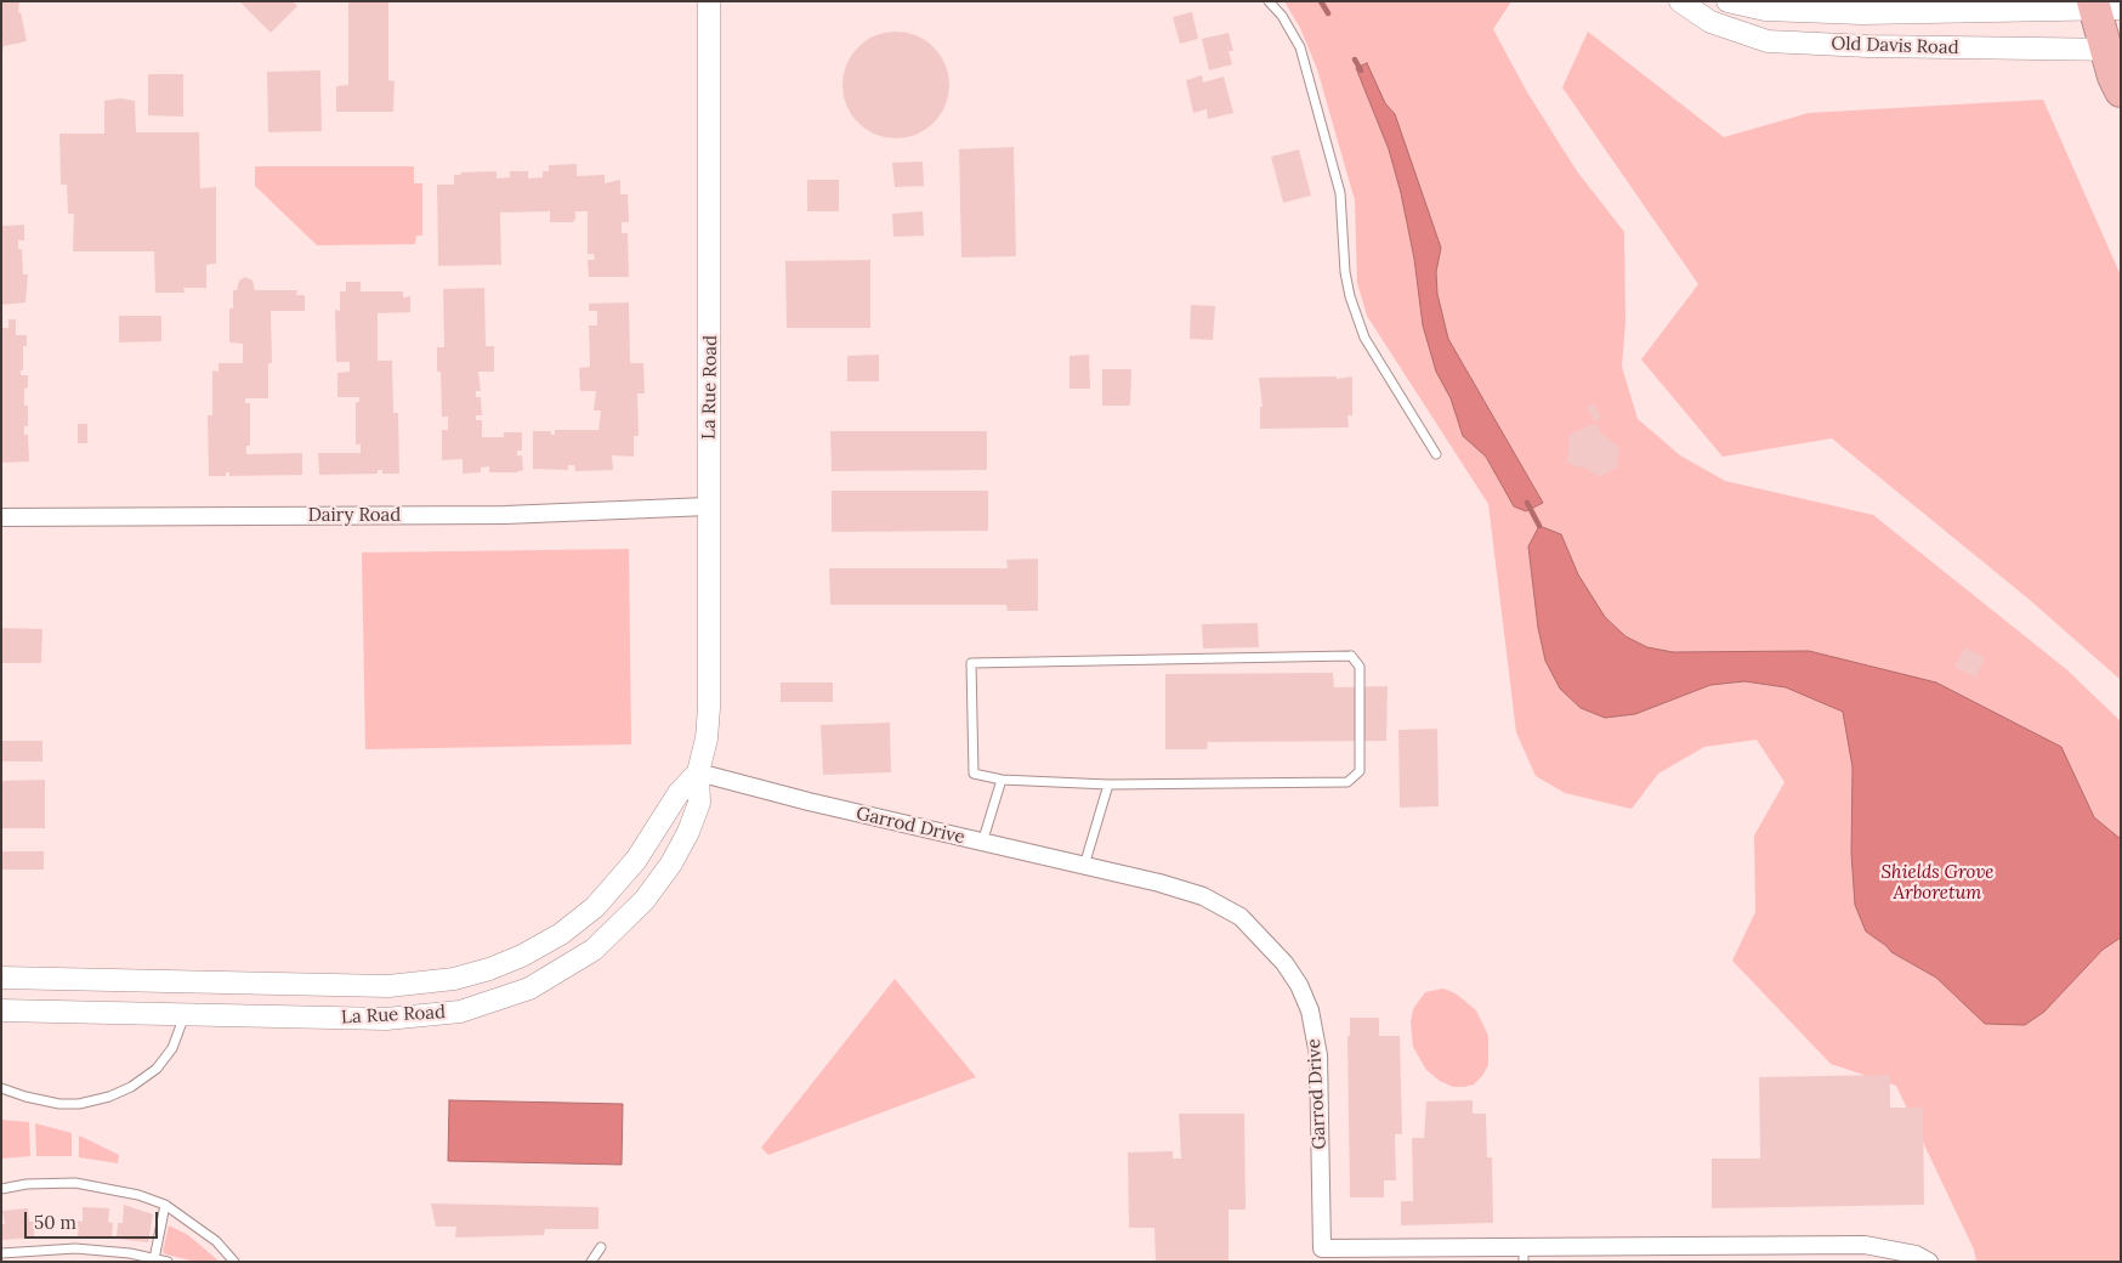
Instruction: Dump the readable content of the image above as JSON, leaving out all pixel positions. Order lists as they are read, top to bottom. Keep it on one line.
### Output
{"streets":{"street":["Old Davis Road","La Rue Road","Dairy Road","Garrod Drive"]},"crossings":[["La Rue Road","Dairy Road"],["La Rue Road","Garrod Drive"]],"parks":["Shields Grove Arboretum"],"scale_bar":"50 m"}
